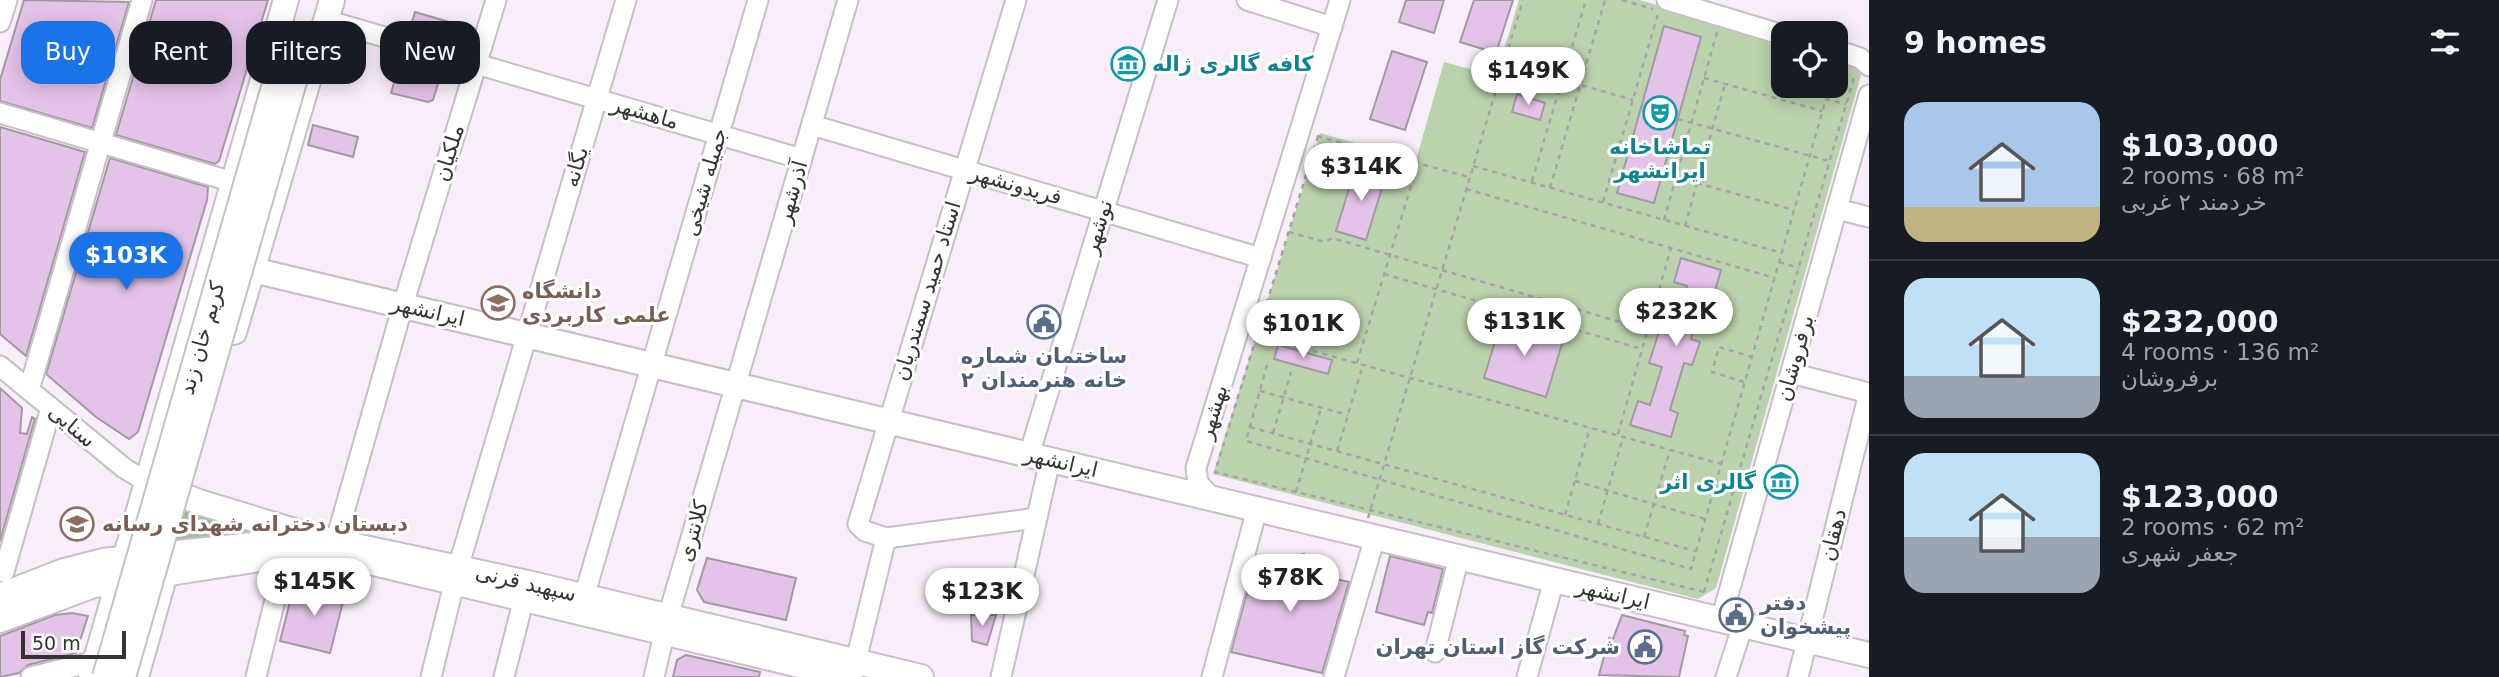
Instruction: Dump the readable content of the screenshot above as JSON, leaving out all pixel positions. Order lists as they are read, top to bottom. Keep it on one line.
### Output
{"streets":{"main road":["ایرانشهر","کریم خان زند","سپهبد قرنی"],"street":["ماهشهر","ملکیان","یگانه","جمیله شیخی","فریدونشهر","آذرشهر","نوشهر","استاد حمید سمندریان","برفروشان","بهشهر","سنایی","کلانتری","دهقان"]},"crossings":[["ماهشهر","یگانه"],["ماهشهر","جمیله شیخی"],["ماهشهر","آذرشهر"],["ماهشهر","کریم خان زند"],["ملکیان","ایرانشهر"],["ملکیان","سپهبد قرنی"],["یگانه","ایرانشهر"],["یگانه","سپهبد قرنی"],["جمیله شیخی","ایرانشهر"],["جمیله شیخی","سپهبد قرنی"],["فریدونشهر","آذرشهر"],["فریدونشهر","نوشهر"],["فریدونشهر","استاد حمید سمندریان"],["فریدونشهر","بهشهر"],["آذرشهر","ایرانشهر"],["آذرشهر","کلانتری"],["نوشهر","ایرانشهر"],["استاد حمید سمندریان","ایرانشهر"],["ایرانشهر","کریم خان زند"],["ایرانشهر","برفروشان"],["ایرانشهر","بهشهر"],["ایرانشهر","کلانتری"],["ایرانشهر","دهقان"],["کریم خان زند","سنایی"],["کریم خان زند","سپهبد قرنی"],["کلانتری","سپهبد قرنی"]],"places":{"museum":["کافه گالری ژاله","گالری اثر"],"theatre":["تماشاخانه ایرانشهر"],"school or university":["دانشگاه علمی کاربردی","دبستان دخترانه شهدای رسانه"],"public building":["ساختمان شماره ۲ خانه هنرمندان","دفتر پیشخوان","شرکت گاز استان تهران"]},"scale_bar":"50 m","page":{"heading":"9 homes","chip":["Buy","Rent","Filters","New"],"price":["$149K","$314K","$103K","$232K","$131K","$101K","$78K","$145K","$123K"],"list":[{"name":"$103,000","note":"2 rooms · 68 m² · خردمند ۲ غربی"},{"name":"$232,000","note":"4 rooms · 136 m² · برفروشان"},{"name":"$123,000","note":"2 rooms · 62 m² · جعفر شهری"}],"scale":"50 m"}}
